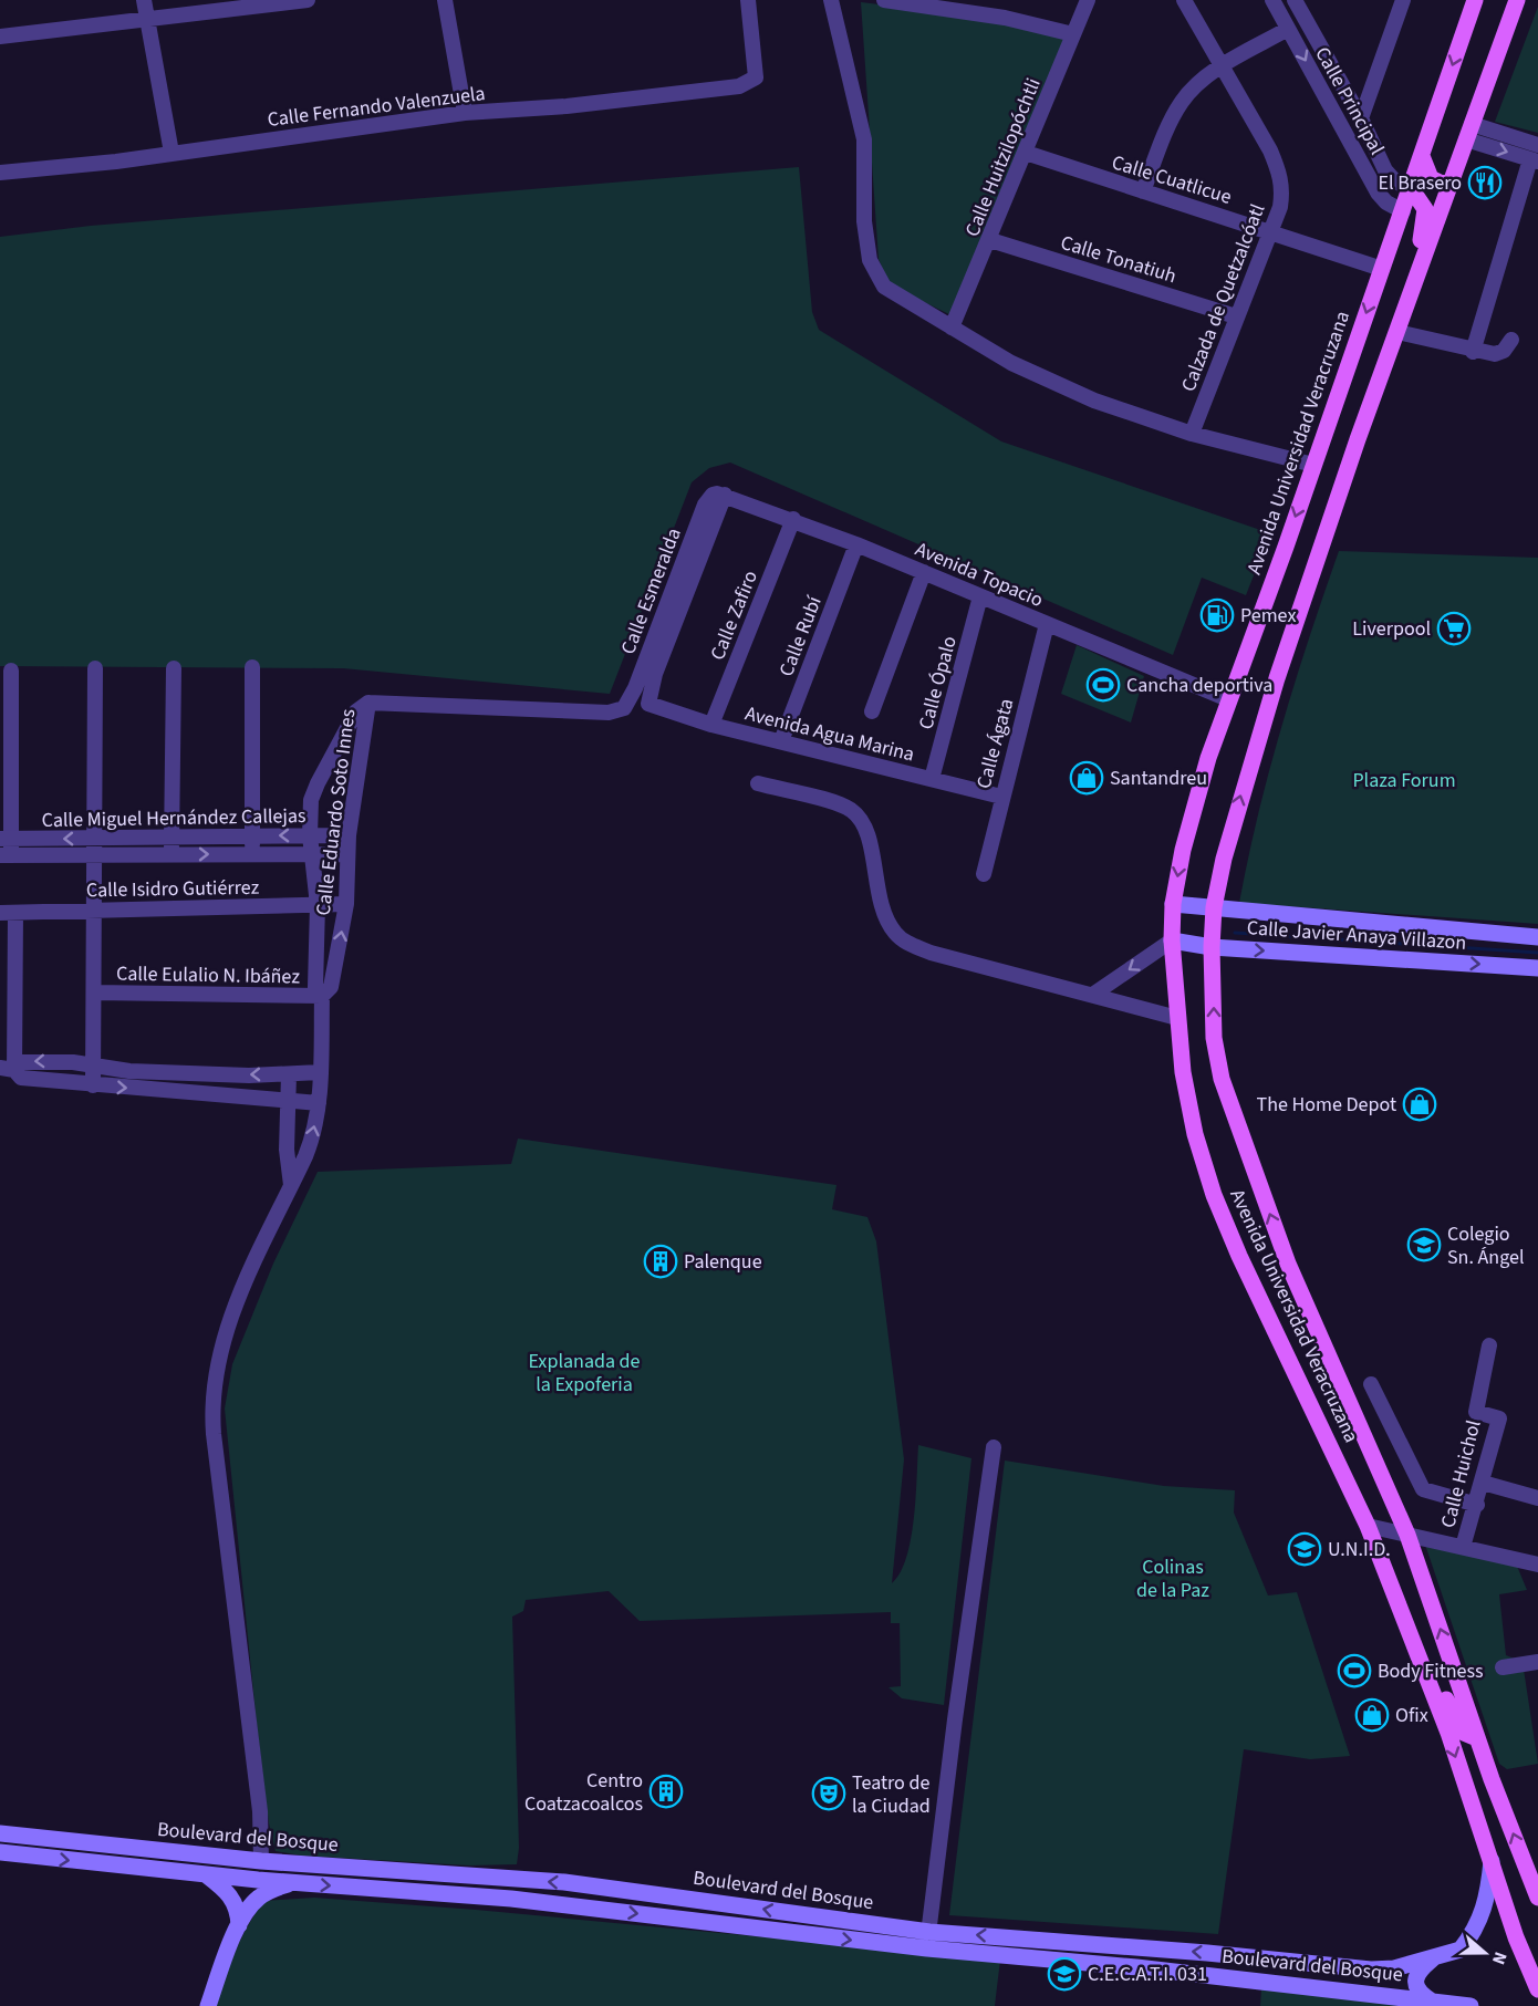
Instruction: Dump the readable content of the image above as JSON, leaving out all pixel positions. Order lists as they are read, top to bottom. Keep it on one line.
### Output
{"streets":{"main road":["Avenida Universidad Veracruzana","Calle Javier Anaya Villazon","Boulevard del Bosque"],"street":["Calle Principal","Calle Fernando Valenzuela","Calle Huitzilopóchtli","Calle Cuatlicue","Calle Tonatiuh","Calzada de Quetzalcóatl","Avenida Topacio","Calle Esmeralda","Calle Zafiro","Calle Rubí","Calle Ópalo","Avenida Agua Marina","Calle Ágata","Calle Eduardo Soto Innes","Calle Miguel Hernández Callejas","Calle Isidro Gutiérrez","Calle Eulalio N. Ibáñez","Calle Huichol"]},"crossings":[["Calle Principal","Avenida Universidad Veracruzana"],["Calle Huitzilopóchtli","Calle Cuatlicue"],["Calle Huitzilopóchtli","Calle Tonatiuh"],["Calle Cuatlicue","Calzada de Quetzalcóatl"],["Calle Cuatlicue","Avenida Universidad Veracruzana"],["Calle Tonatiuh","Calzada de Quetzalcóatl"],["Avenida Universidad Veracruzana","Avenida Topacio"],["Avenida Universidad Veracruzana","Calle Javier Anaya Villazon"],["Avenida Universidad Veracruzana","Boulevard del Bosque"],["Avenida Topacio","Calle Esmeralda"],["Avenida Topacio","Calle Zafiro"],["Avenida Topacio","Calle Rubí"],["Avenida Topacio","Calle Ópalo"],["Avenida Topacio","Avenida Agua Marina"],["Avenida Topacio","Calle Ágata"],["Calle Esmeralda","Avenida Agua Marina"],["Calle Esmeralda","Calle Eduardo Soto Innes"],["Calle Zafiro","Avenida Agua Marina"],["Calle Rubí","Avenida Agua Marina"],["Calle Ópalo","Avenida Agua Marina"],["Avenida Agua Marina","Calle Ágata"],["Calle Eduardo Soto Innes","Calle Miguel Hernández Callejas"],["Calle Eduardo Soto Innes","Calle Isidro Gutiérrez"],["Calle Eduardo Soto Innes","Calle Eulalio N. Ibáñez"],["Calle Eduardo Soto Innes","Boulevard del Bosque"]],"parks":["Plaza Forum","Explanada de la Expoferia","Colinas de la Paz"],"places":{"restaurant":["El Brasero"],"fuel station":["Pemex"],"supermarket":["Liverpool"],"sports":["Cancha deportiva","Body Fitness"],"shop":["Santandreu","The Home Depot","Ofix"],"school or university":["Colegio Sn. Ángel","U.N.I.D.","C.E.C.A.T.I. 031"],"building":["Palenque","Centro Coatzacoalcos"],"theatre":["Teatro de la Ciudad"]},"north":"right"}
